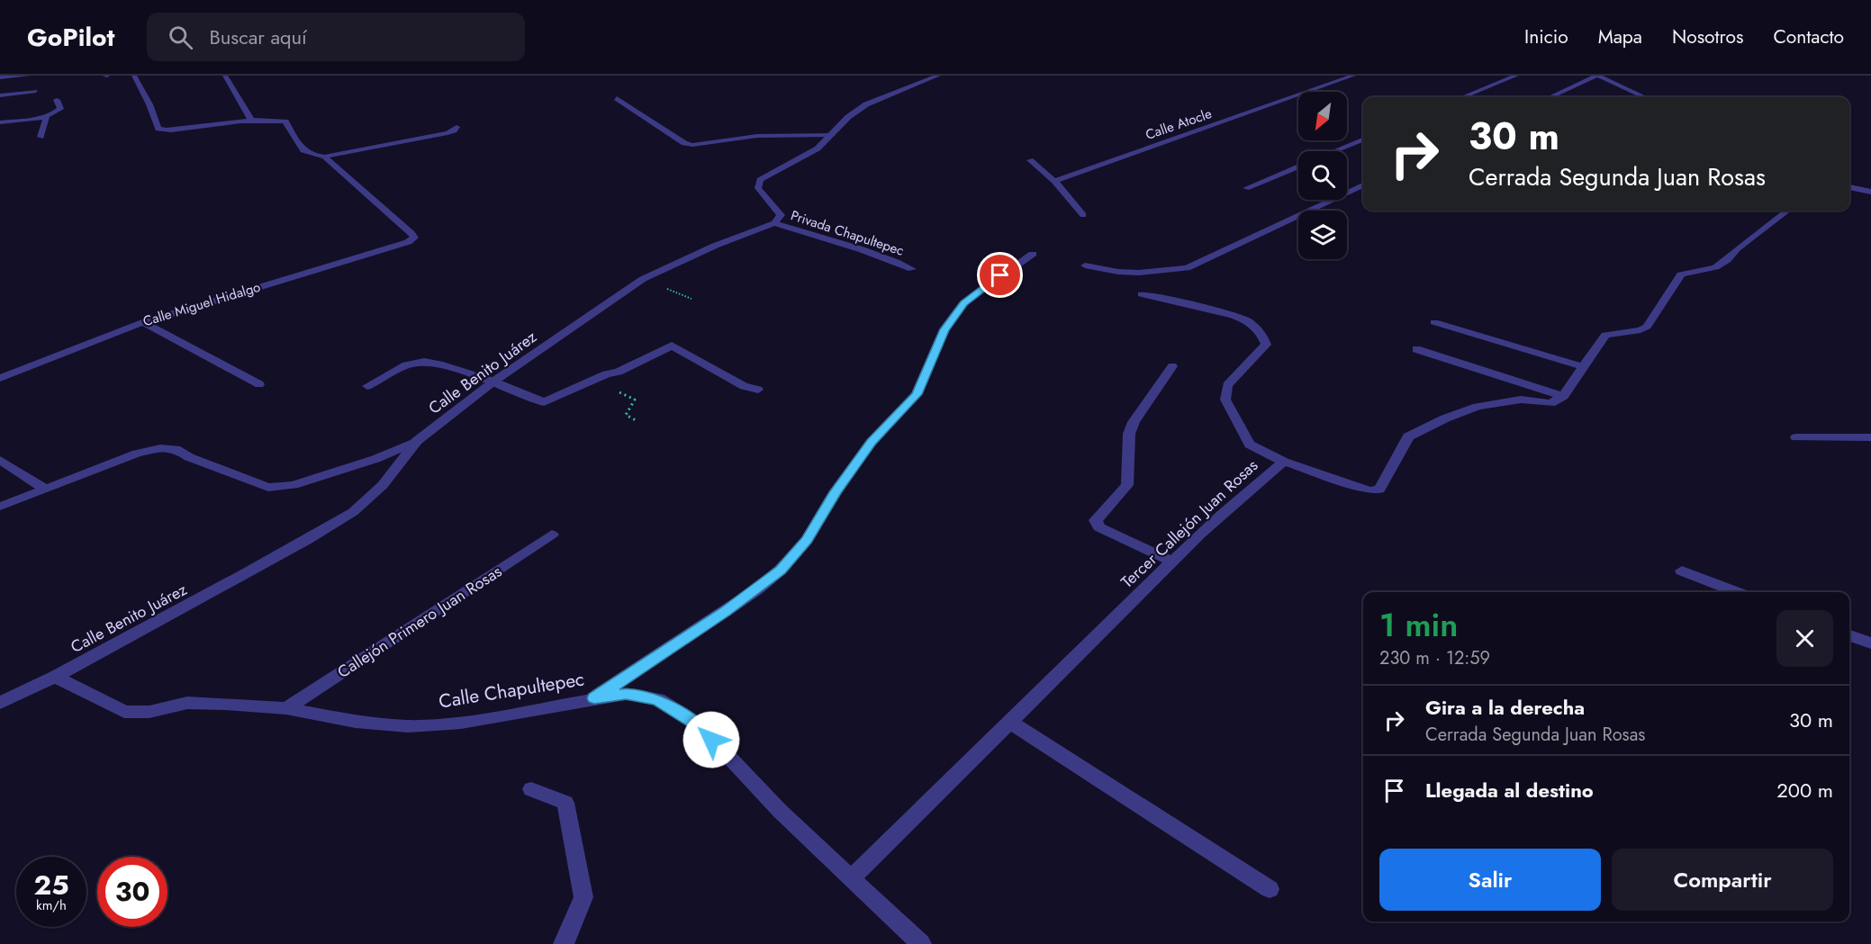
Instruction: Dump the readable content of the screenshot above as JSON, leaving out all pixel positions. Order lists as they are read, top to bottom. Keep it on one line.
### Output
{"streets":{"street":["Calle Atocle","Privada Chapultepec","Calle Miguel Hidalgo","Calle Benito Juárez","Tercer Callejón Juan Rosas","Callejón Primero Juan Rosas","Calle Chapultepec"]},"crossings":[["Privada Chapultepec","Calle Benito Juárez"],["Calle Benito Juárez","Calle Chapultepec"],["Tercer Callejón Juan Rosas","Calle Chapultepec"],["Callejón Primero Juan Rosas","Calle Chapultepec"]],"north":"bottom left","page":{"header":"GoPilot","search":"Buscar aquí","nav":["Inicio","Mapa","Nosotros","Contacto"],"turn":["30 m","Cerrada Segunda Juan Rosas"],"heading":["1 min","230 m · 12:59"],"list":[{"name":"Gira a la derecha","note":"Cerrada Segunda Juan Rosas","value":"30 m"},{"name":"Llegada al destino","value":"200 m"}],"buttons":["Salir","Compartir"],"speed":"25 km/h","limit":"30"}}
